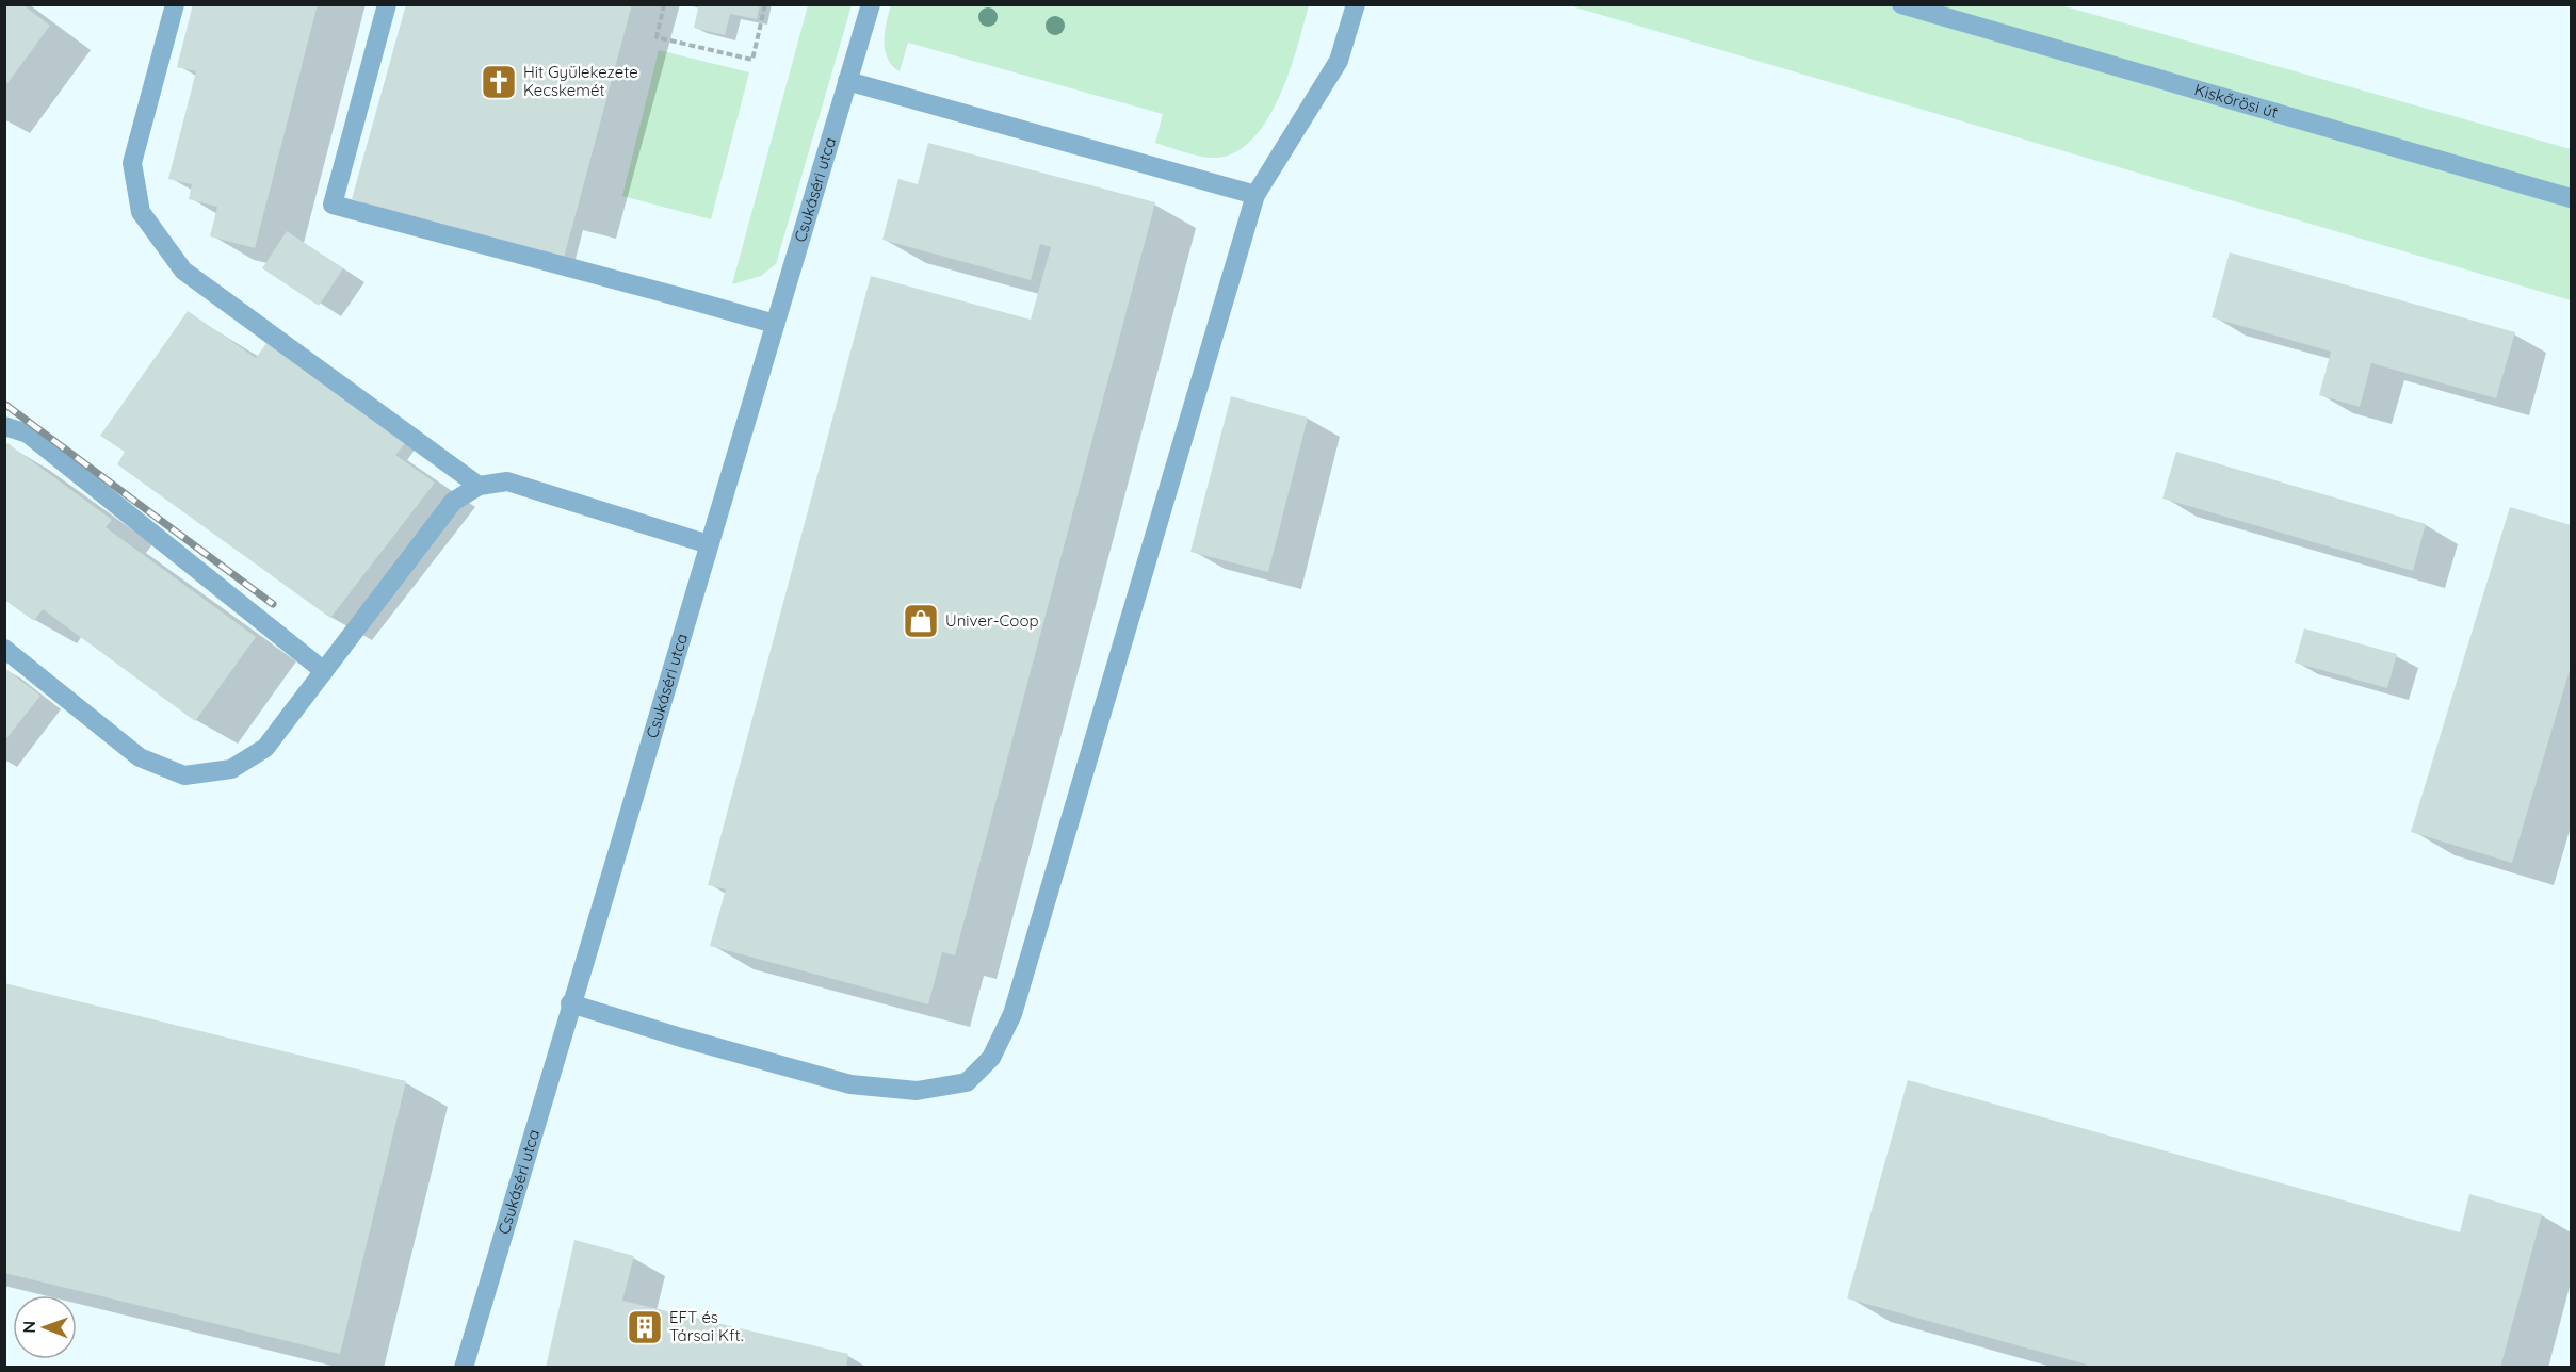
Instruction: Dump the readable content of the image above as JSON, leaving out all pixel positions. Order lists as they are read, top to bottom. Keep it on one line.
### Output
{"streets":{"street":["Kiskőrösi út","Csukáséri utca"]},"places":{"church":["Hit Gyülekezete Kecskemét"],"shop":["Univer-Coop"],"building":["EFT és Társai Kft."]},"north":"left"}
